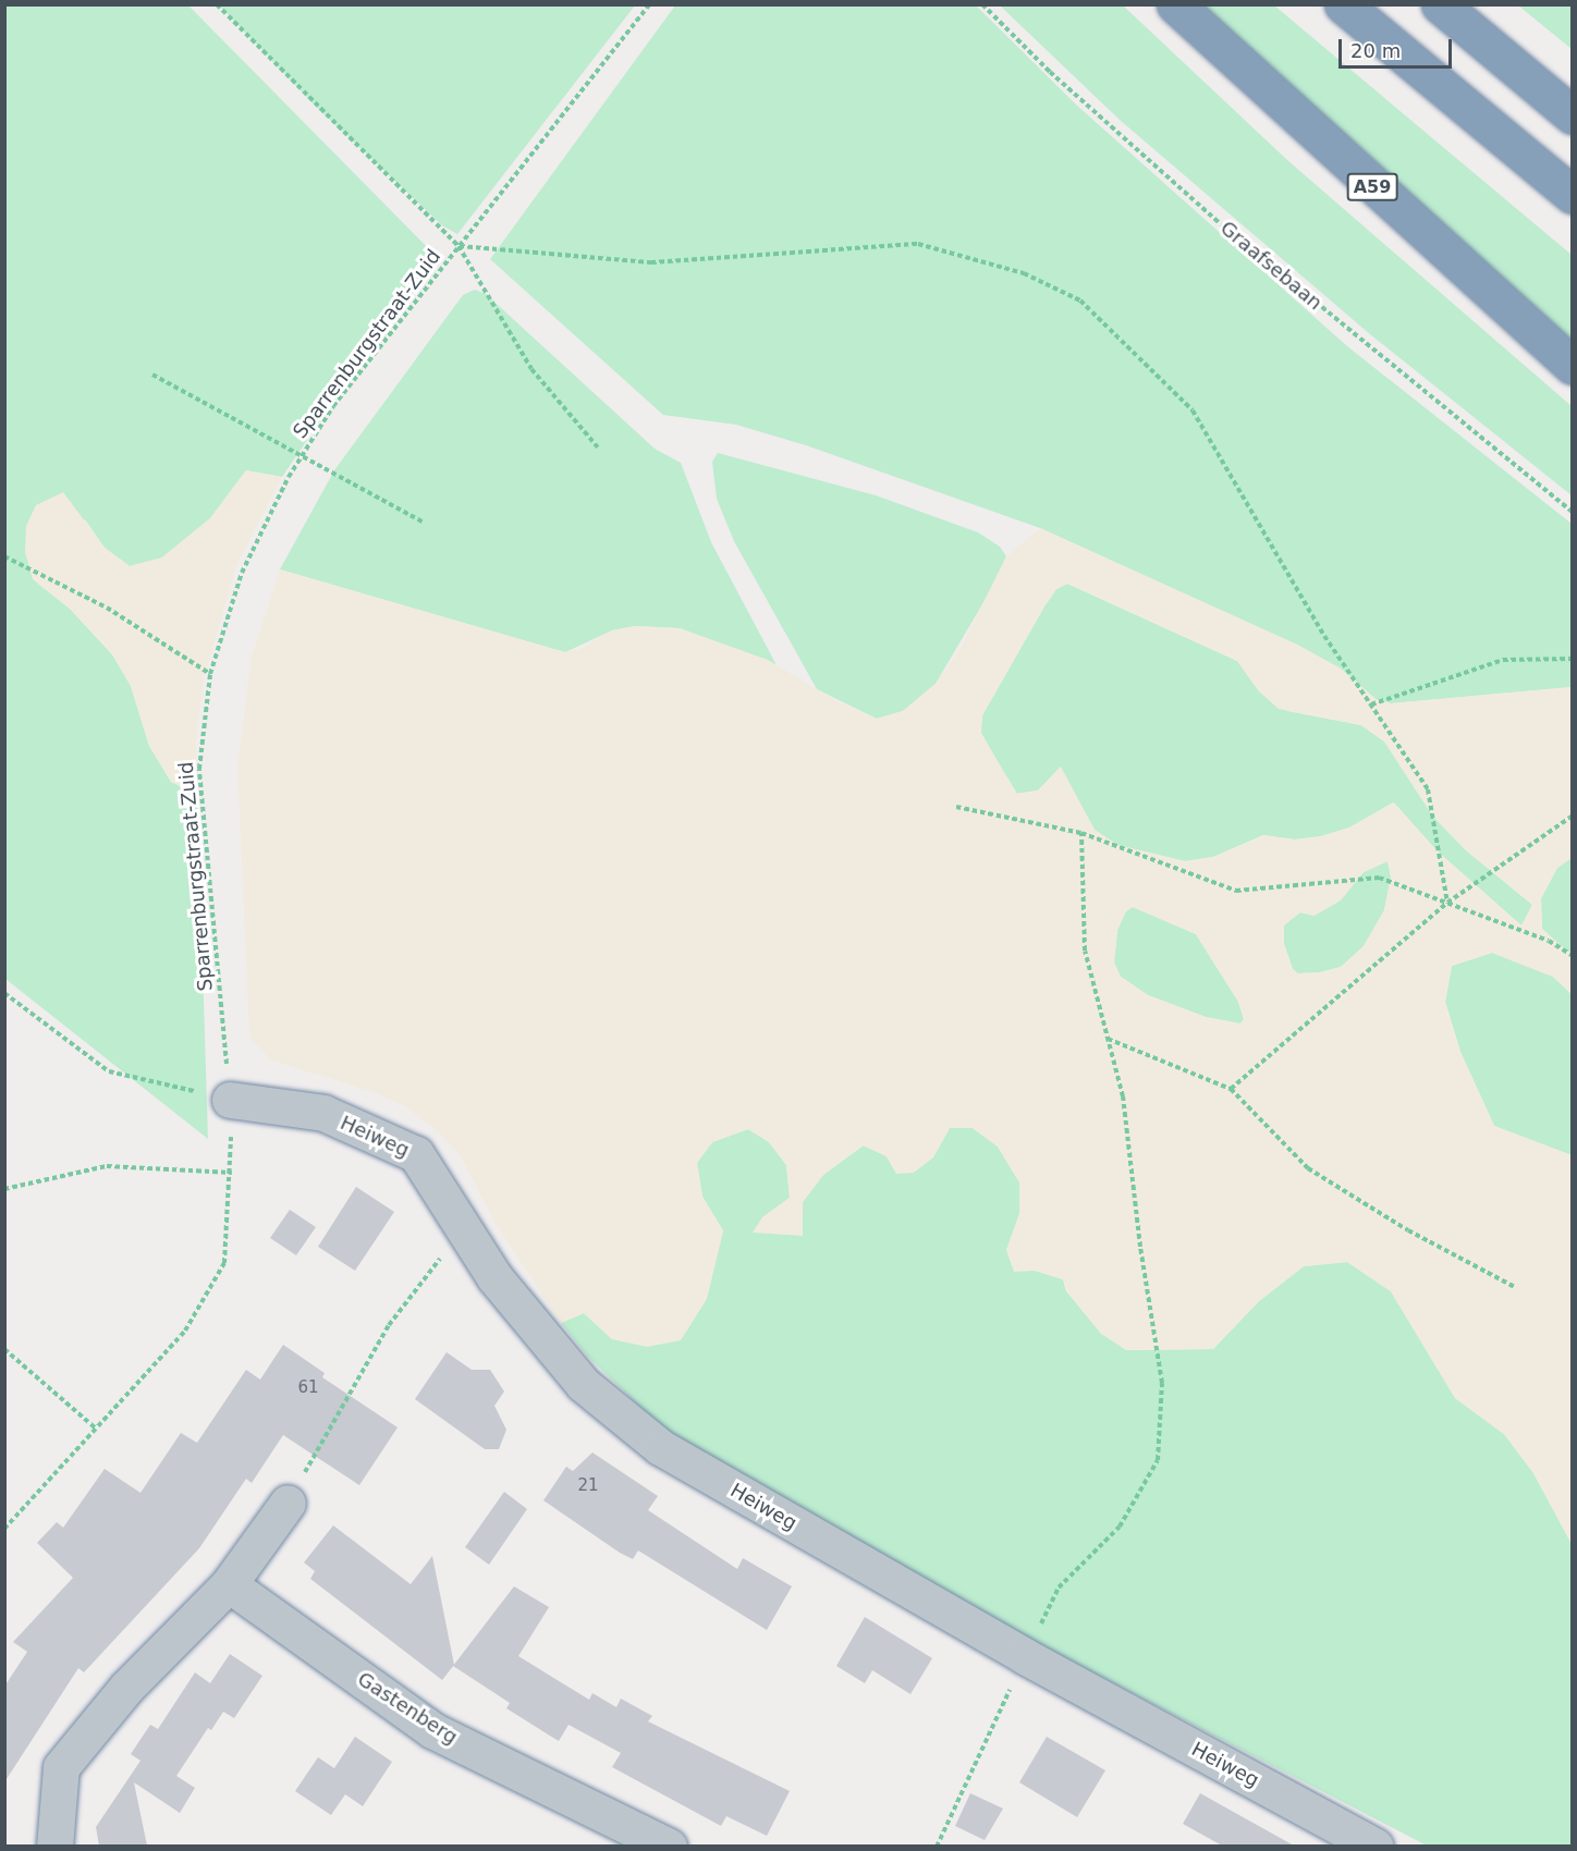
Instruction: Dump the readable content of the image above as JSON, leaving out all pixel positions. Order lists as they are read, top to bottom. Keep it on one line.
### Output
{"streets":{"highway":["A59"],"street":["Heiweg","Gastenberg"],"path":["Graafsebaan","Sparrenburgstraat-Zuid"]},"crossings":[["Sparrenburgstraat-Zuid","Heiweg"]],"house_numbers":["61","21"],"scale_bar":"20 m"}
